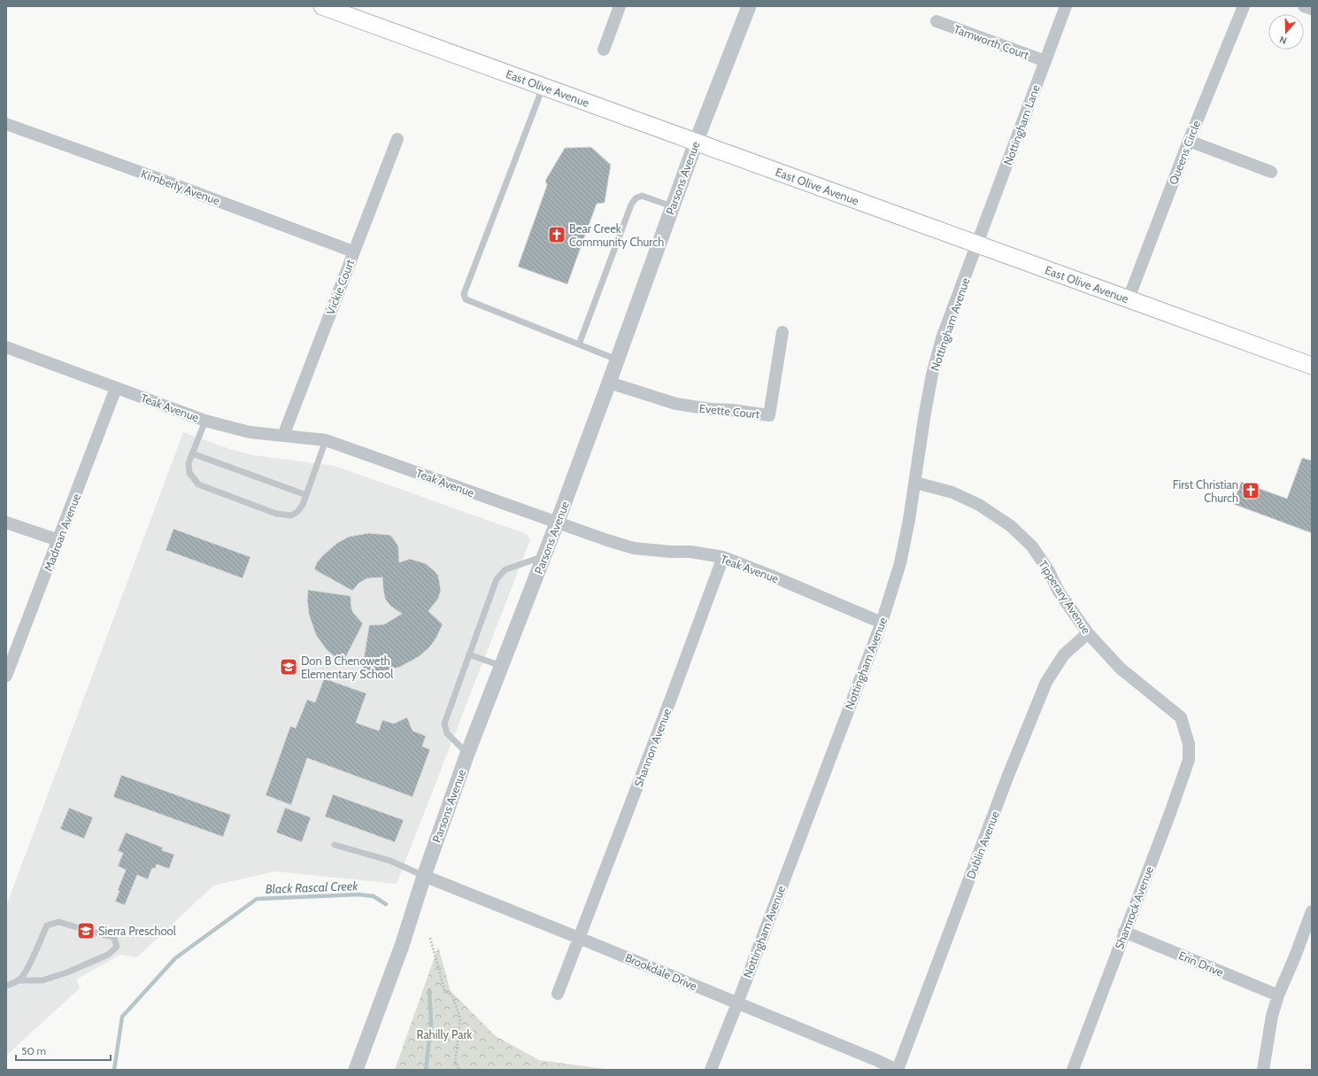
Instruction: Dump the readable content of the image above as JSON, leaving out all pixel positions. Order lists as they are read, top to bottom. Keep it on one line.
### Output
{"streets":{"main road":["East Olive Avenue"],"street":["Tamworth Court","Nottingham Lane","Queens Circle","Parsons Avenue","Kimberly Avenue","Vickie Court","Nottingham Avenue","Teak Avenue","Evette Court","Madroan Avenue","Tipperary Avenue","Shannon Avenue","Dublin Avenue","Shamrock Avenue","Erin Drive","Brookdale Drive"]},"crossings":[["Tamworth Court","Nottingham Lane"],["East Olive Avenue","Nottingham Lane"],["East Olive Avenue","Queens Circle"],["East Olive Avenue","Parsons Avenue"],["East Olive Avenue","Nottingham Avenue"],["Nottingham Lane","Nottingham Avenue"],["Parsons Avenue","Teak Avenue"],["Parsons Avenue","Evette Court"],["Parsons Avenue","Brookdale Drive"],["Kimberly Avenue","Vickie Court"],["Vickie Court","Teak Avenue"],["Nottingham Avenue","Teak Avenue"],["Nottingham Avenue","Tipperary Avenue"],["Nottingham Avenue","Brookdale Drive"],["Teak Avenue","Madroan Avenue"],["Teak Avenue","Shannon Avenue"],["Tipperary Avenue","Dublin Avenue"],["Tipperary Avenue","Shamrock Avenue"],["Shannon Avenue","Brookdale Drive"],["Dublin Avenue","Brookdale Drive"],["Shamrock Avenue","Erin Drive"]],"water":["Black Rascal Creek"],"parks":["Rahilly Park"],"places":{"church":["Bear Creek Community Church","First Christian Church"],"school or university":["Don B Chenoweth Elementary School","Sierra Preschool"]},"scale_bar":"50 m","north":"bottom"}
